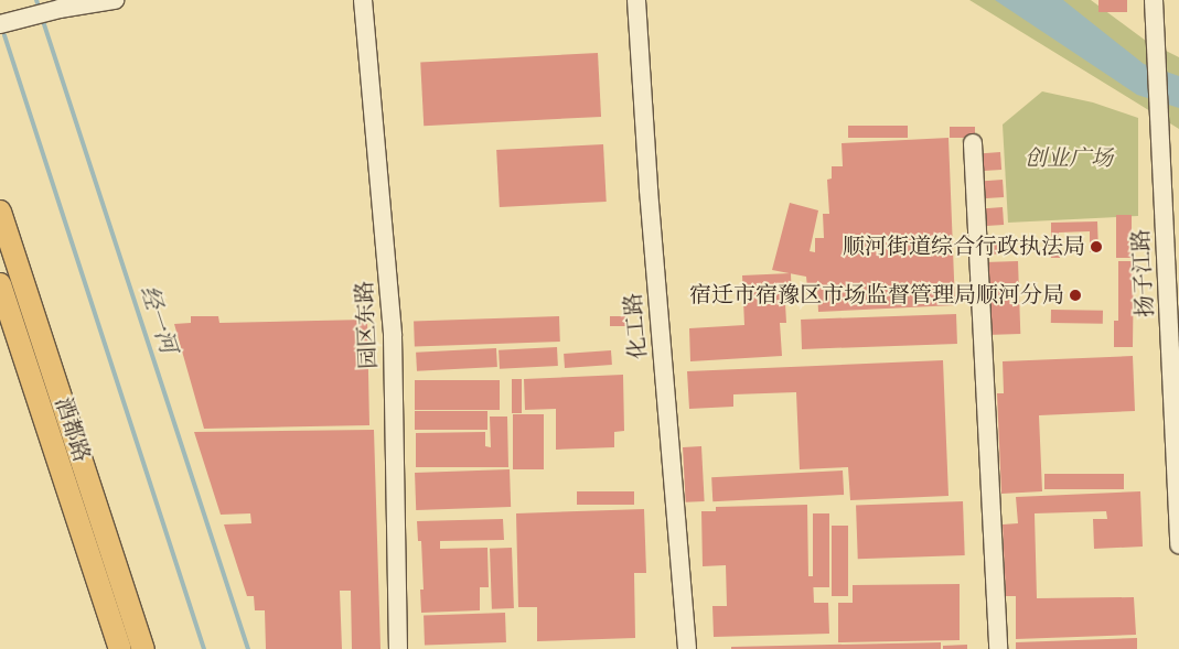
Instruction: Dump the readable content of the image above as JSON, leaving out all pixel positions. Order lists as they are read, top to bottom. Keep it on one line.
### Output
{"streets":{"main road":["酒都路"],"street":["扬子江路","园区东路","化工路"]},"water":["经一河"],"parks":["创业广场"],"places":["顺河街道综合行政执法局","宿迁市宿豫区市场监督管理局顺河分局"]}
